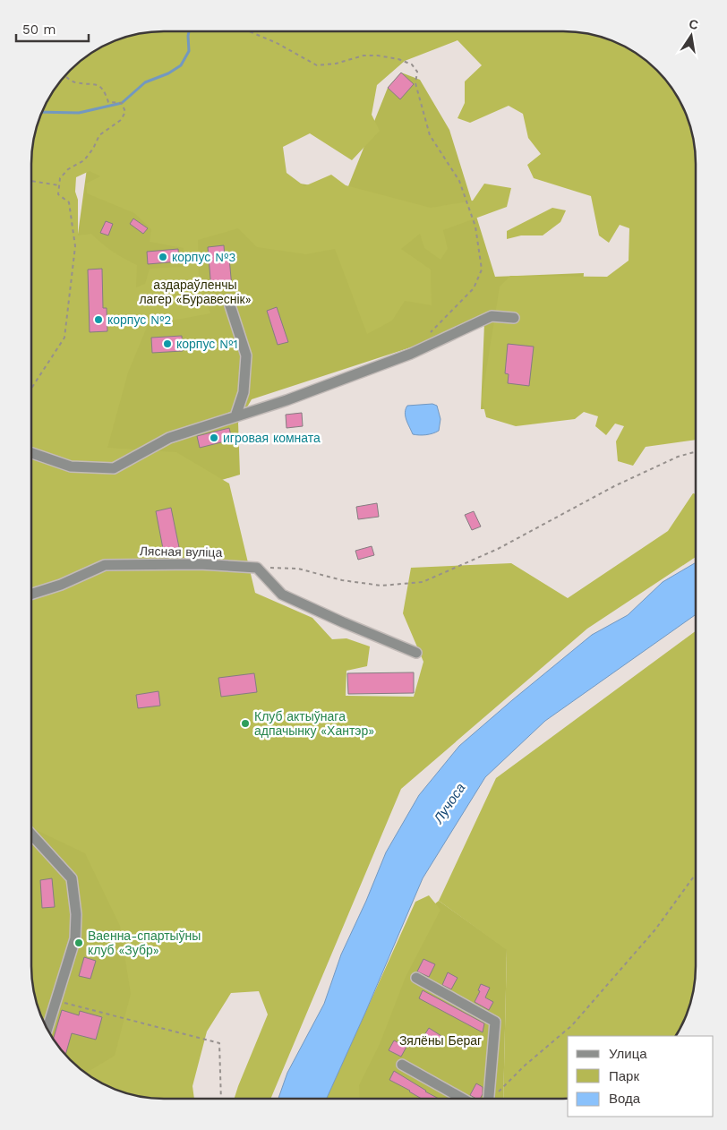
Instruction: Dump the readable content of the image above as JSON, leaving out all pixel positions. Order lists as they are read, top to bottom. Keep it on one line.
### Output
{"streets":{"street":["Лясная вуліца"]},"water":["Лучоса"],"parks":["аздараўленчы лагер «Буравеснік»","Зялёны Бераг"],"places":["корпус №3","корпус №2","корпус №1","игровая комната","Клуб актыўнага адпачынку «Хантэр»","Ваенна-спартыўны клуб «Зубр»"],"legend":["Улица","Парк","Вода"],"scale_bar":"50 m","north":"top"}
